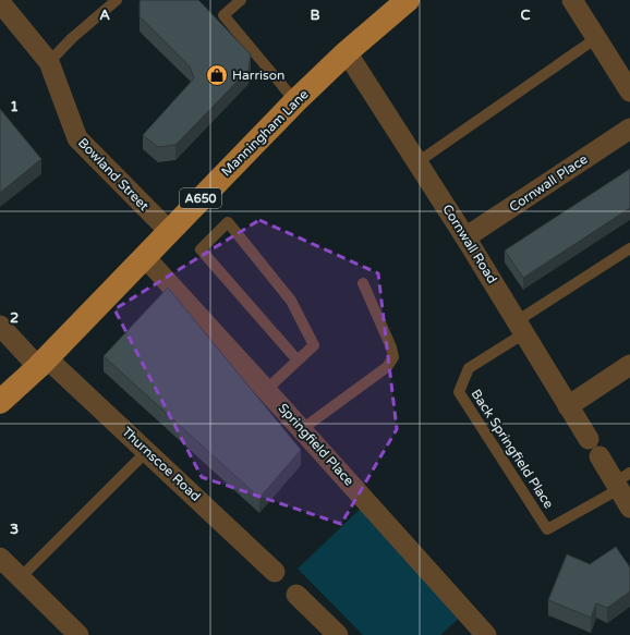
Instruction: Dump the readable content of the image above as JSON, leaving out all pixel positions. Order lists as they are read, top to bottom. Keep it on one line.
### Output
{"streets":{"main road":["Manningham Lane","A650"],"street":["Bowland Street","Cornwall Place","Cornwall Road","Springfield Place","Thurnscoe Road"],"lane":["Back Springfield Place"]},"crossings":[["Manningham Lane","Bowland Street"],["Manningham Lane","Cornwall Road"],["Manningham Lane","Springfield Place"],["Manningham Lane","Thurnscoe Road"],["Cornwall Place","Cornwall Road"],["Cornwall Road","Back Springfield Place"]],"places":{"shop":["Harrison"]},"grid":{"columns":["A","B","C"],"rows":["1","2","3"]}}
